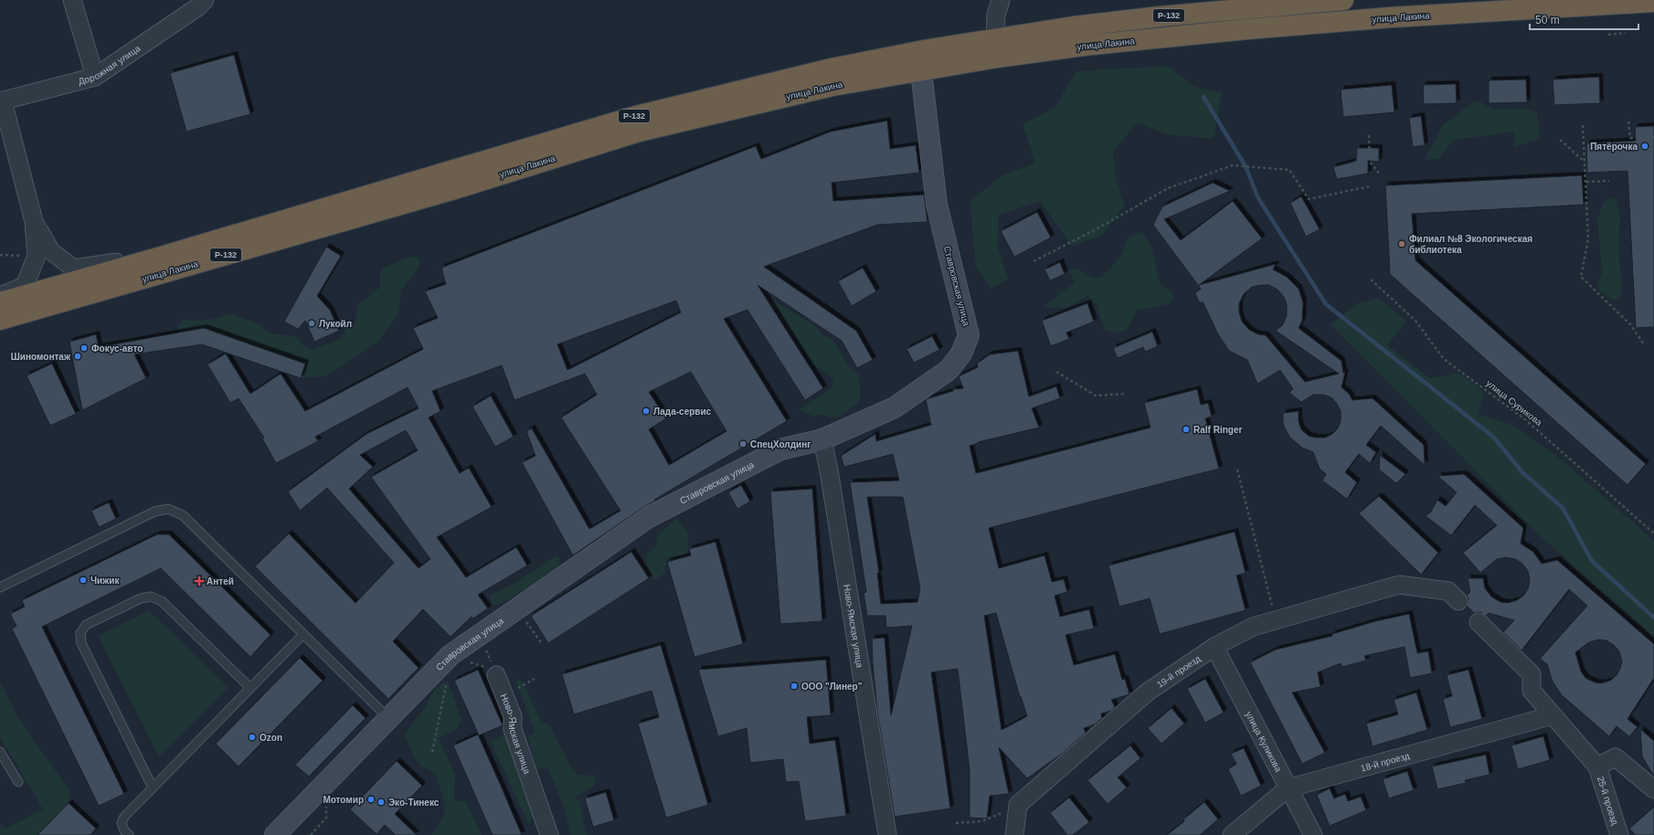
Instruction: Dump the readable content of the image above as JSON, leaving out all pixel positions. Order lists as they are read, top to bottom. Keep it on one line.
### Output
{"streets":{"highway":["Р-132","улица Лакина"],"street":["Дорожная улица","Ставровская улица","Ново-Ямская улица","19-й проезд","улица Куликова","18-й проезд","25-й проезд"],"path":["улица Сурикова"]},"crossings":[["улица Лакина","Ставровская улица"],["Ставровская улица","Ново-Ямская улица"],["19-й проезд","улица Куликова"],["улица Куликова","18-й проезд"]],"places":{"other":["Пятёрочка","Филиал №8 Экологическая библиотека","Лукойл","Фокус-авто","Шиномонтаж","Лада-сервис","Ralf Ringer","СпецХолдинг","Чижик","ООО \"Линер\"","Ozon","Мотомир","Эко-Тинекс"],"health":["Антей"]},"scale_bar":"50 m"}
